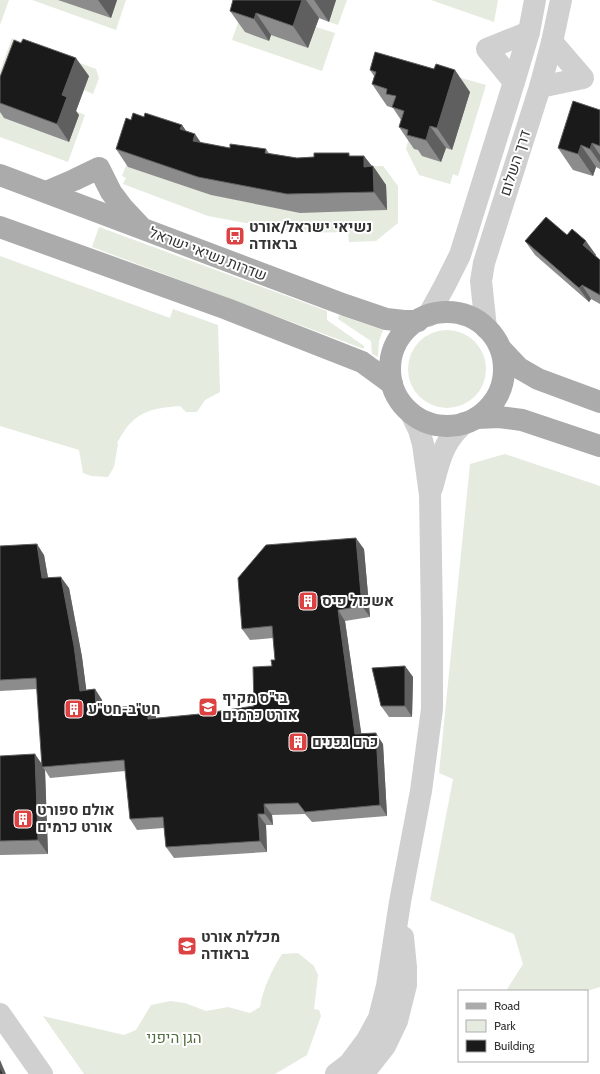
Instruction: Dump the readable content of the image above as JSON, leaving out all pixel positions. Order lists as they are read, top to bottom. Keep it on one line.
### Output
{"streets":{"main road":["שדרות נשיאי ישראל"],"street":["דרך השלום"]},"crossings":[["דרך השלום","שדרות נשיאי ישראל"]],"parks":["הגן היפני"],"places":{"bus stop":["נשיאי ישראל/אורט בראודה"],"building":["אשכול פיס","חט\"ב-חט\"ע","כרם גפנים","אולם ספורט אורט כרמים"],"school or university":["בי\"ס מקיף אורט כרמים","מכללת אורט בראודה"]},"legend":["Road","Park","Building"]}
